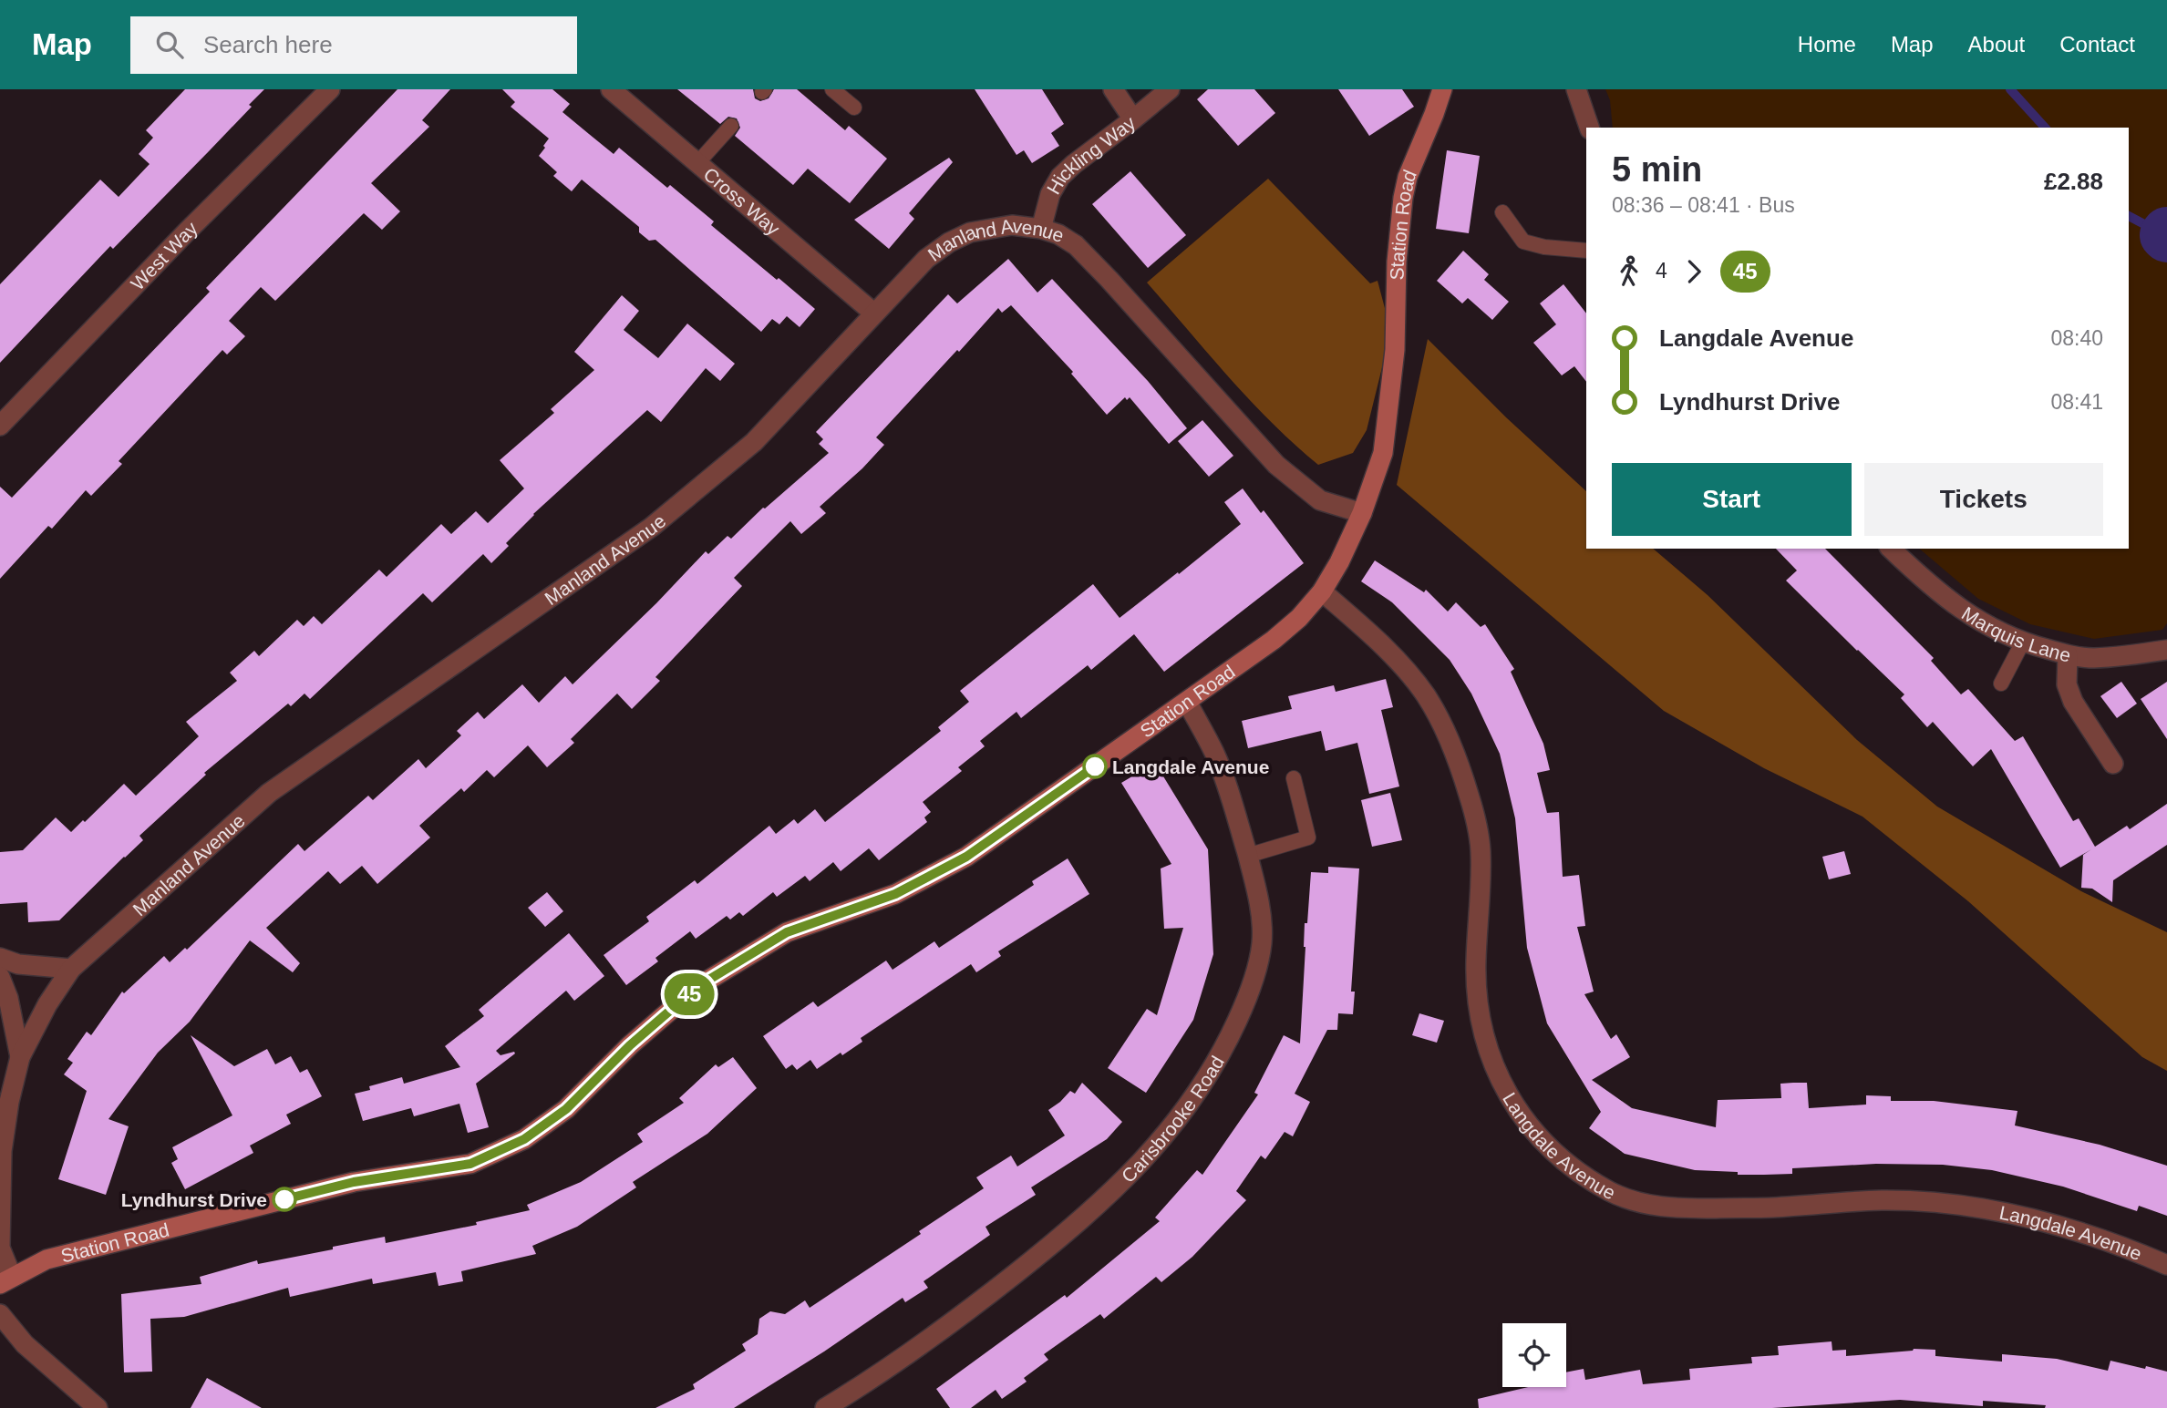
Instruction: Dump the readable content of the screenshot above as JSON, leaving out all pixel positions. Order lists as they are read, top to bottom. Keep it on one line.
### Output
{"streets":{"main road":["Station Road"],"street":["Hickling Way","Cross Way","Manland Avenue","West Way","Marquis Lane","Carisbrooke Road","Langdale Avenue"]},"crossings":[["Hickling Way","Manland Avenue"],["Cross Way","Manland Avenue"],["Station Road","Manland Avenue"],["Station Road","Carisbrooke Road"],["Station Road","Langdale Avenue"]],"places":["Langdale Avenue","Lyndhurst Drive"],"lines":["bus line 45"],"page":{"header":"Map","search":"Search here","nav":["Home","Map","About","Contact"],"on_map":"45","heading":["5 min","08:36 – 08:41 · Bus","£2.88"],"legs":["4","45"],"list":[{"name":"Langdale Avenue","value":"08:40"},{"name":"Lyndhurst Drive","value":"08:41"}],"buttons":["Start","Tickets"]}}
